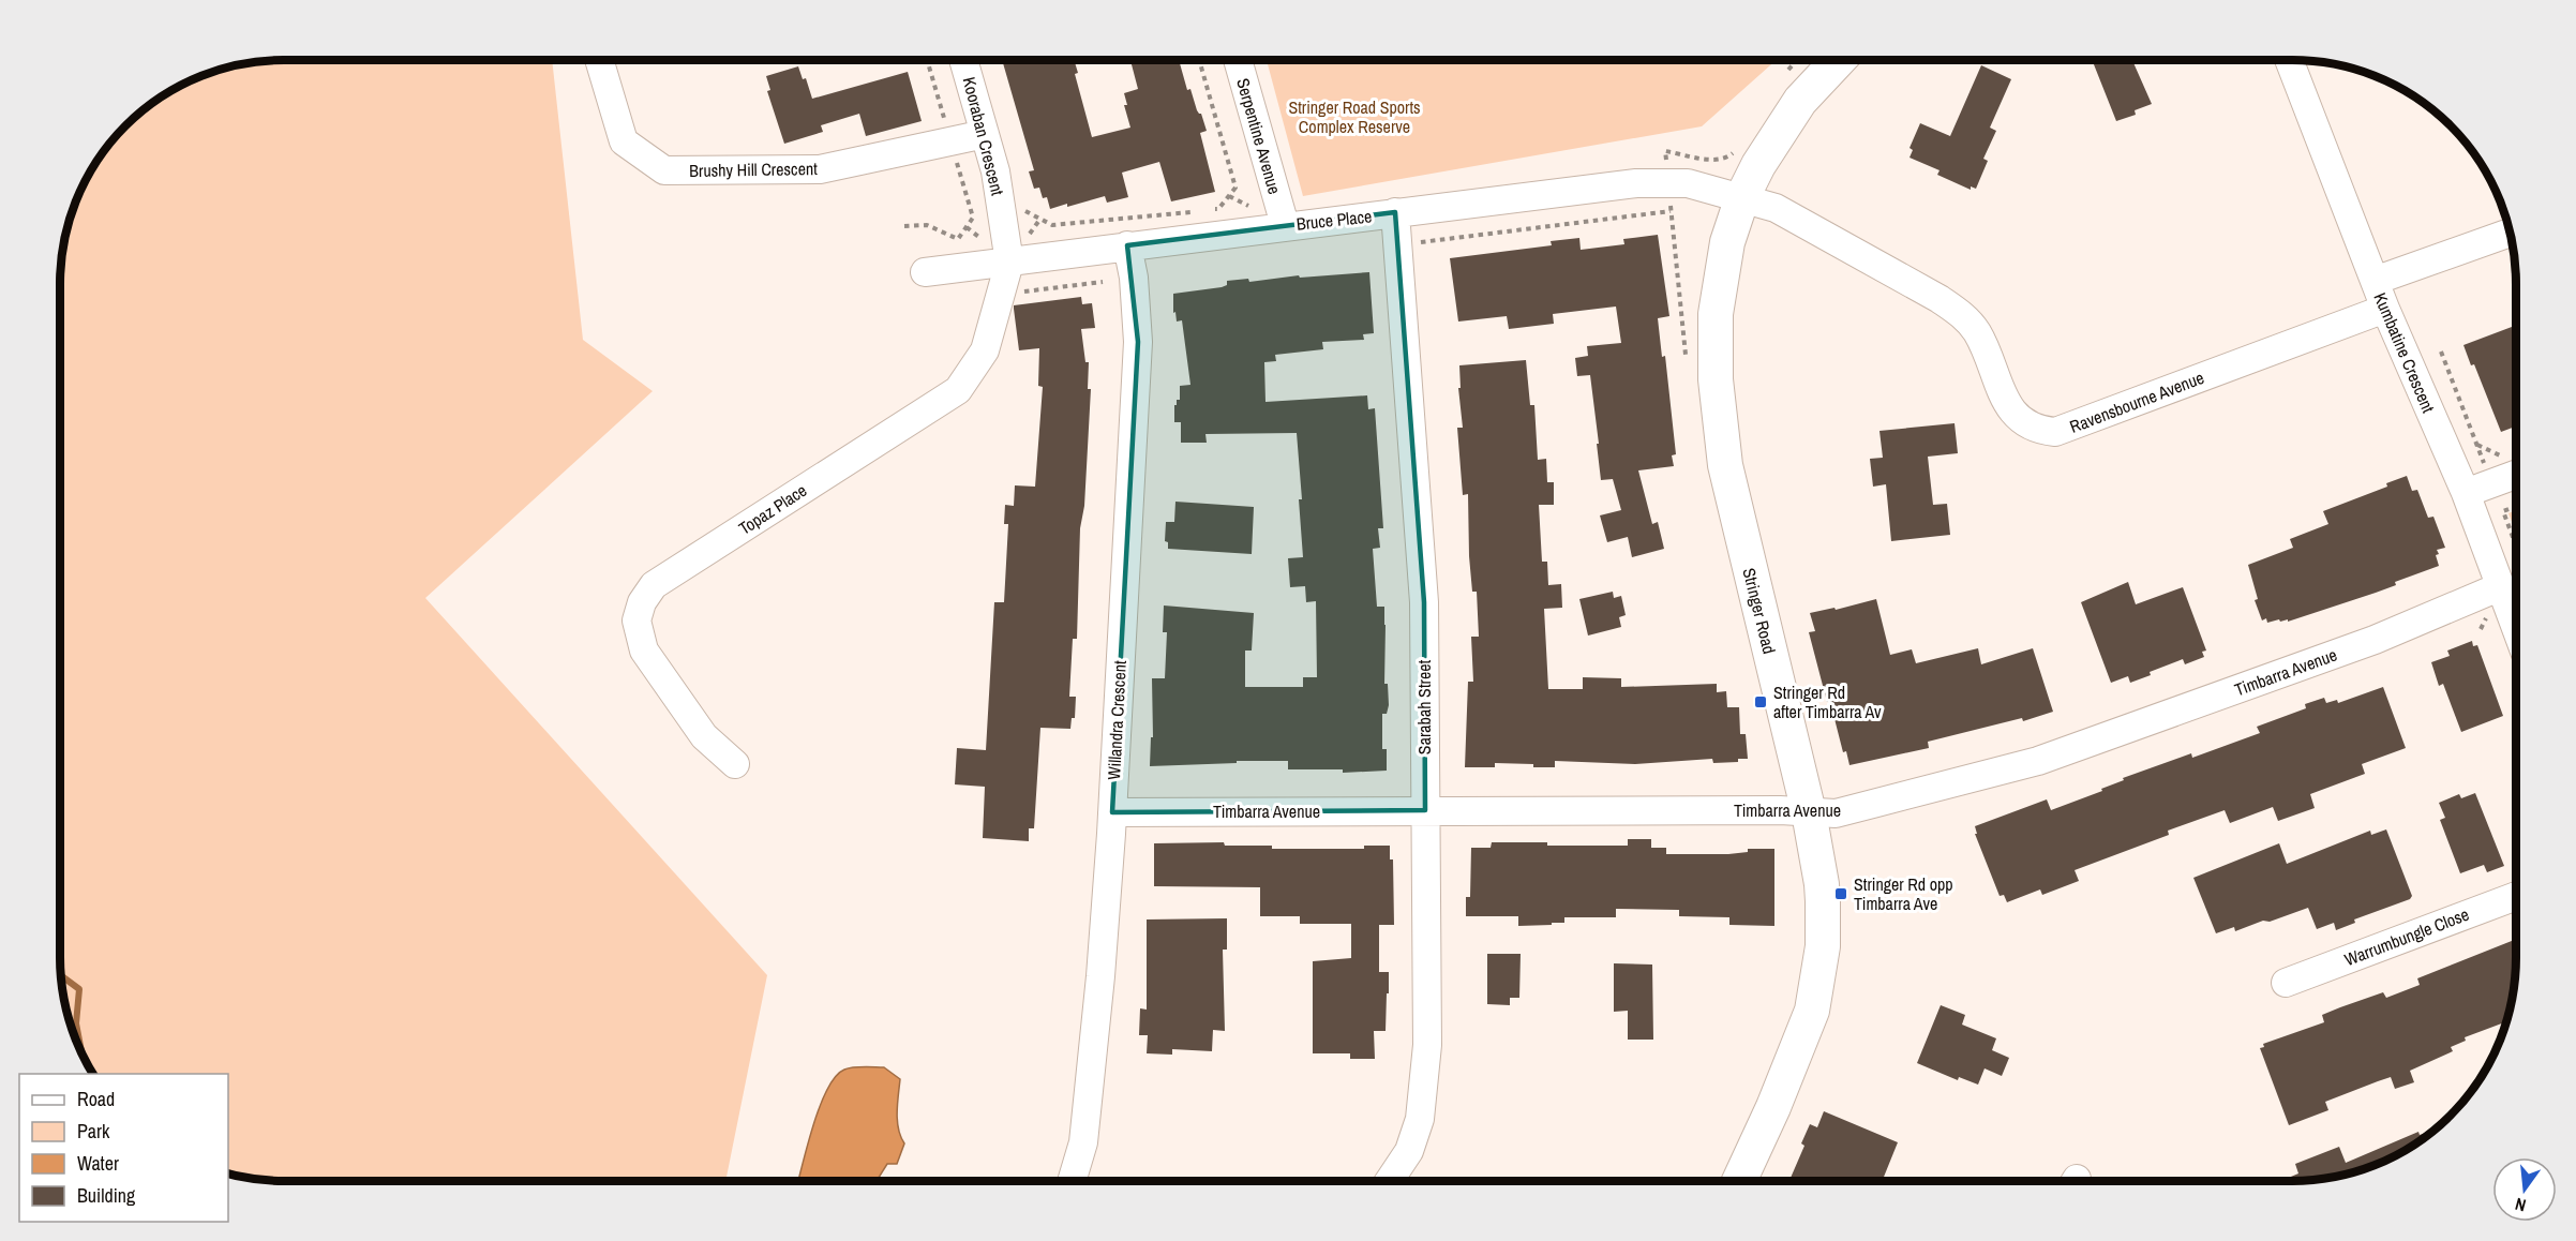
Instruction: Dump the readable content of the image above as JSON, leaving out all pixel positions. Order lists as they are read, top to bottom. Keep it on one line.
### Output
{"streets":{"street":["Kooraban Crescent","Serpentine Avenue","Brushy Hill Crescent","Bruce Place","Kumbatine Crescent","Ravensbourne Avenue","Topaz Place","Stringer Road","Timbarra Avenue","Sarabah Street","Willandra Crescent","Warrumbungle Close"]},"crossings":[["Kooraban Crescent","Brushy Hill Crescent"],["Kooraban Crescent","Bruce Place"],["Kooraban Crescent","Topaz Place"],["Serpentine Avenue","Bruce Place"],["Bruce Place","Ravensbourne Avenue"],["Bruce Place","Topaz Place"],["Bruce Place","Stringer Road"],["Bruce Place","Sarabah Street"],["Bruce Place","Willandra Crescent"],["Kumbatine Crescent","Ravensbourne Avenue"],["Kumbatine Crescent","Timbarra Avenue"],["Ravensbourne Avenue","Stringer Road"],["Stringer Road","Timbarra Avenue"],["Timbarra Avenue","Sarabah Street"],["Timbarra Avenue","Willandra Crescent"]],"parks":["Stringer Road Sports Complex Reserve"],"places":{"transit":["Stringer Rd after Timbarra Av","Stringer Rd opp Timbarra Ave"]},"legend":["Road","Park","Water","Building"],"north":"bottom"}
